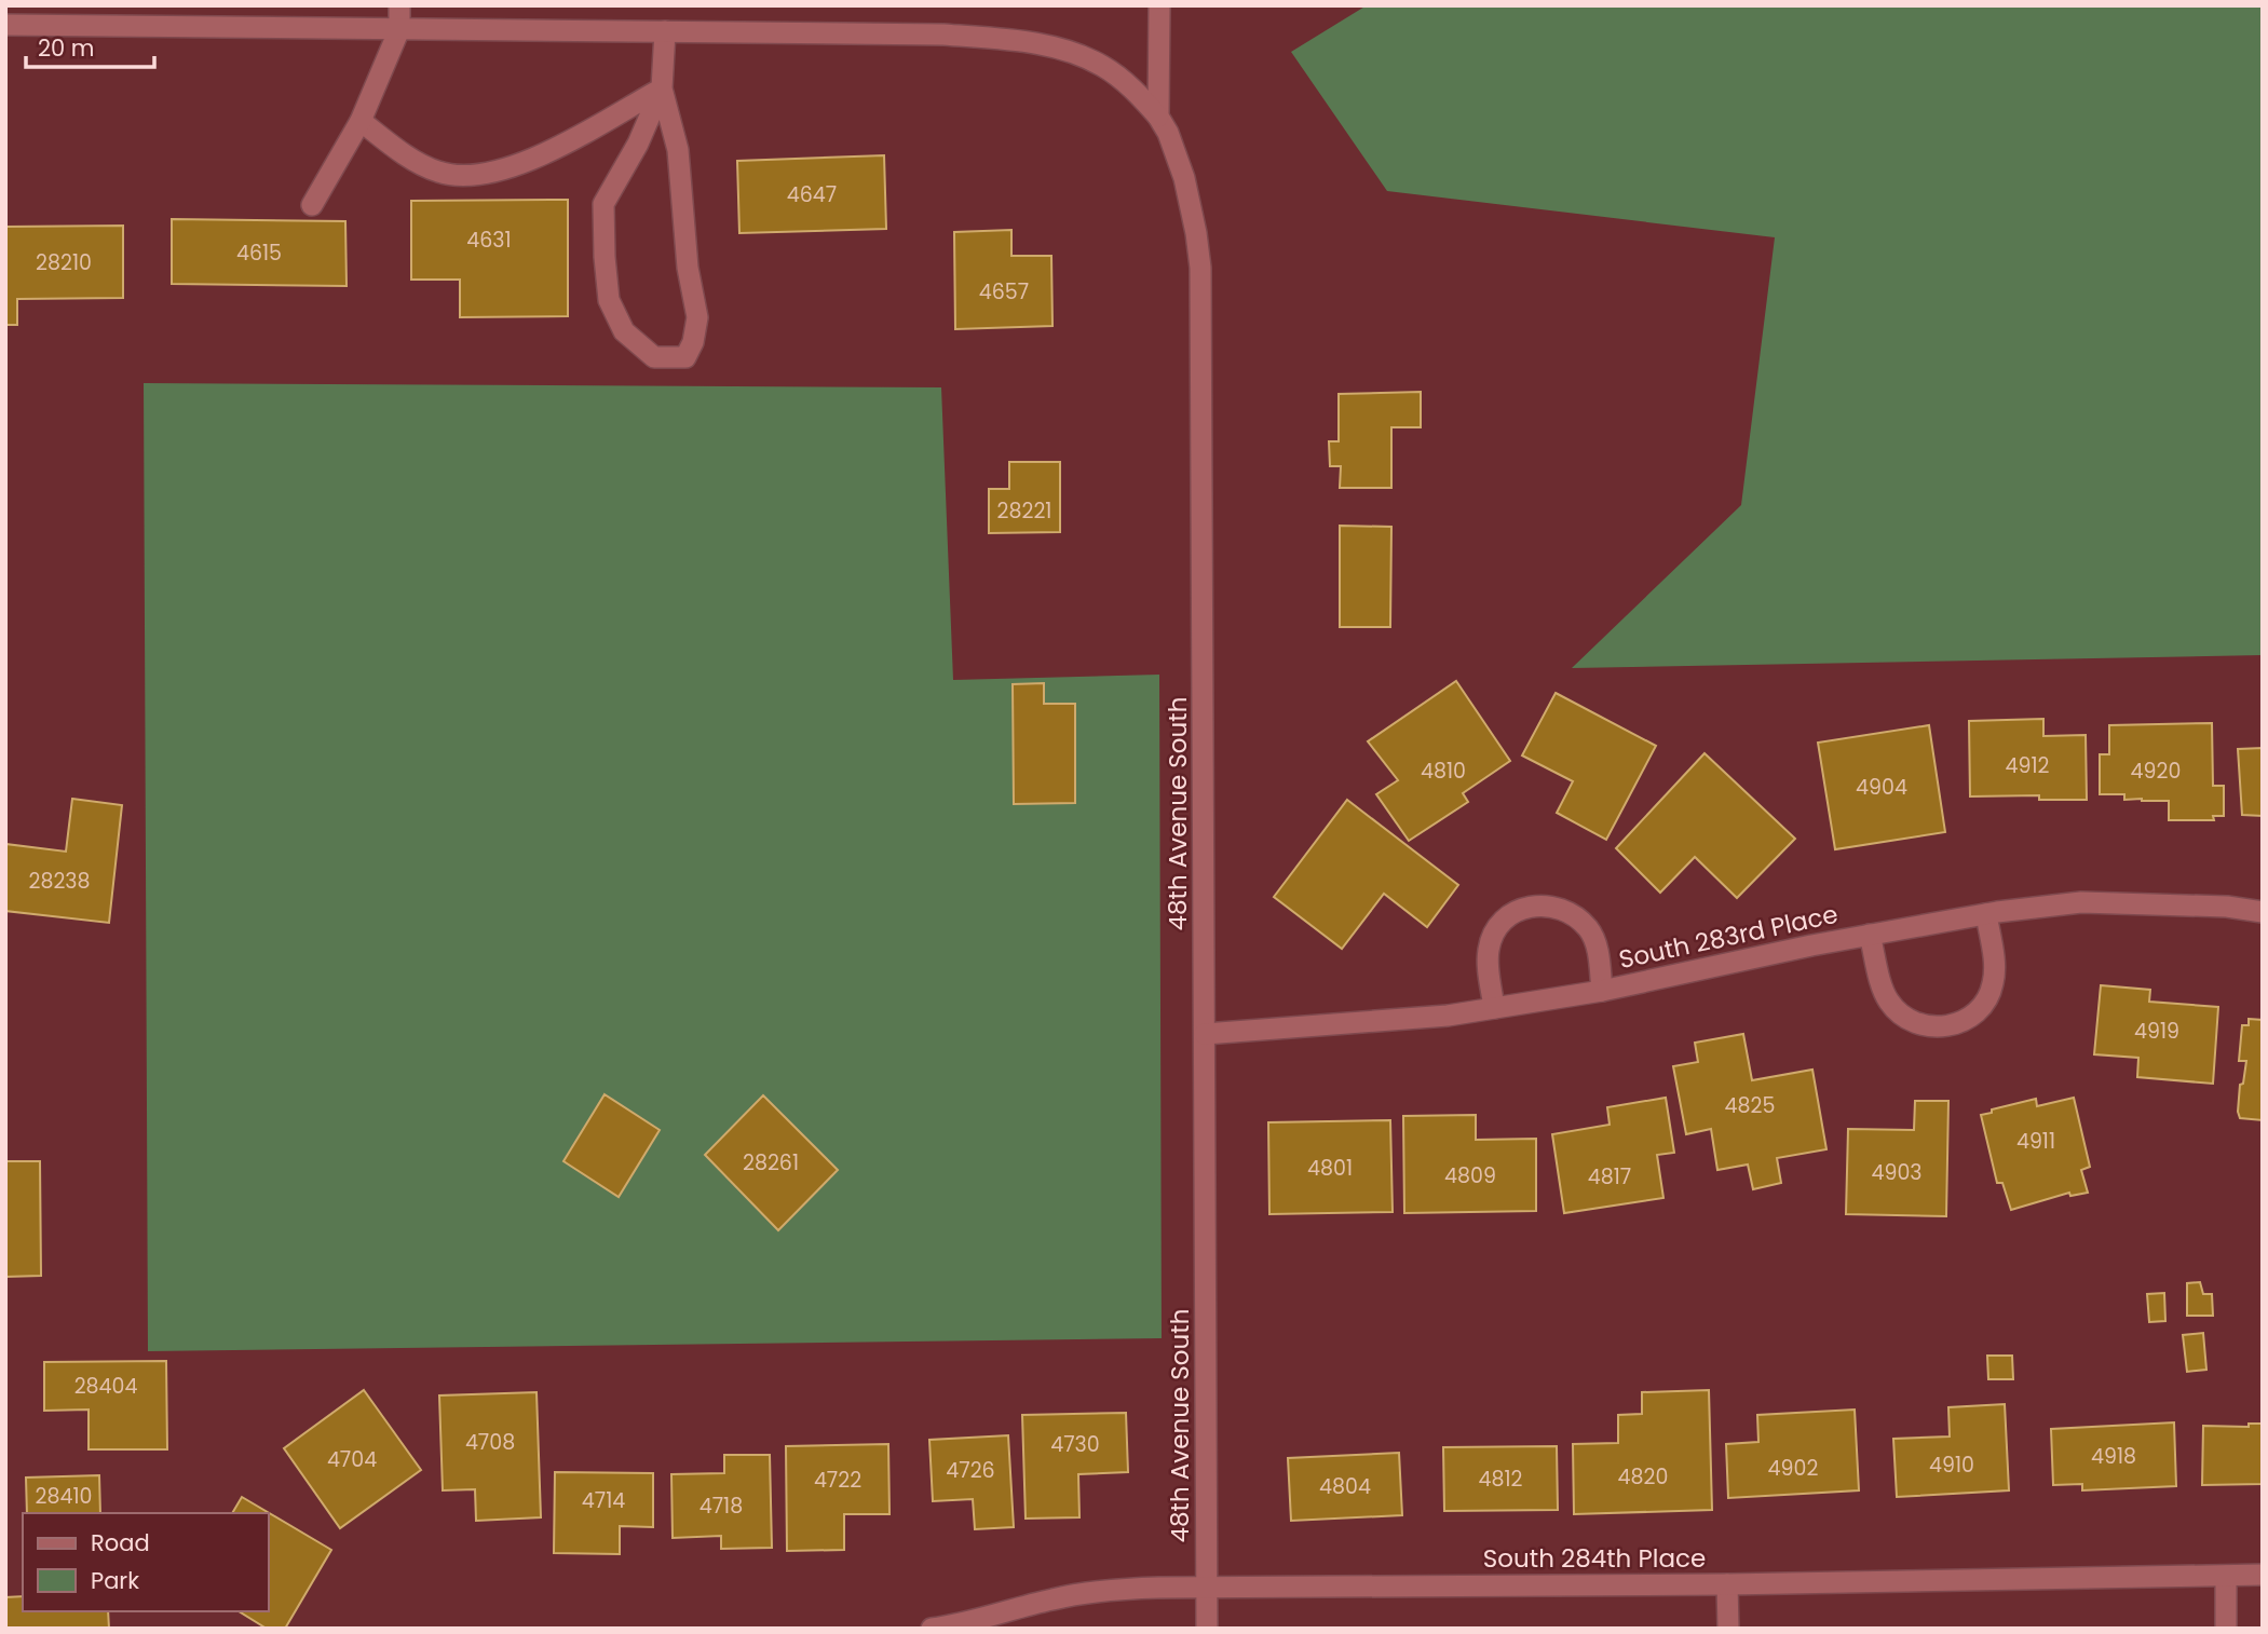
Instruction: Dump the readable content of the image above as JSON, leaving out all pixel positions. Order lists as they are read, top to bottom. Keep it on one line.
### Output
{"streets":{"street":["48th Avenue South","South 283rd Place","South 284th Place"]},"crossings":[["48th Avenue South","South 283rd Place"],["48th Avenue South","South 284th Place"]],"house_numbers":["4647","4631","4615","28210","4657","28221","4912","4810","4920","4904","28238","4919","4825","4911","28261","4801","4903","4809","4817","28404","4708","4730","4918","4704","4910","4902","4726","4820","4812","4722","4804","28410","4714","4718"],"legend":["Road","Park"],"scale_bar":"20 m"}
